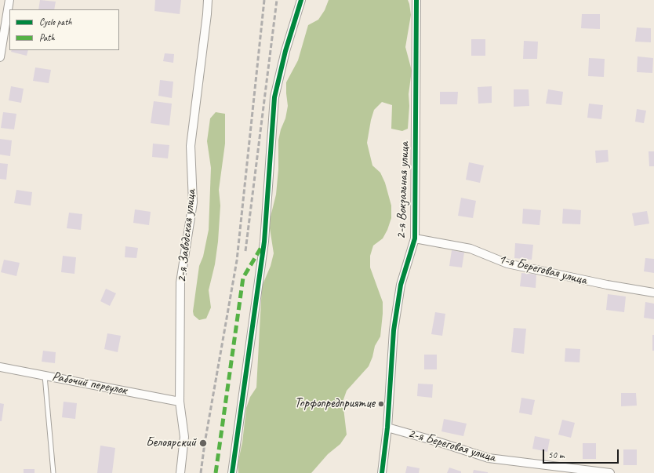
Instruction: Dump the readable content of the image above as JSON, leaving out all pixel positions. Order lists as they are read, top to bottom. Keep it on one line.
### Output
{"streets":{"street":["2-я Вокзальная улица","2-я Заводская улица","1-я Береговая улица","Рабочий переулок","2-я Береговая улица"]},"crossings":[["2-я Вокзальная улица","1-я Береговая улица"],["2-я Вокзальная улица","2-я Береговая улица"],["2-я Заводская улица","Рабочий переулок"]],"places":["Торфопредприятие","Белоярский"],"legend":["Cycle path","Path"],"scale_bar":"50 m"}
